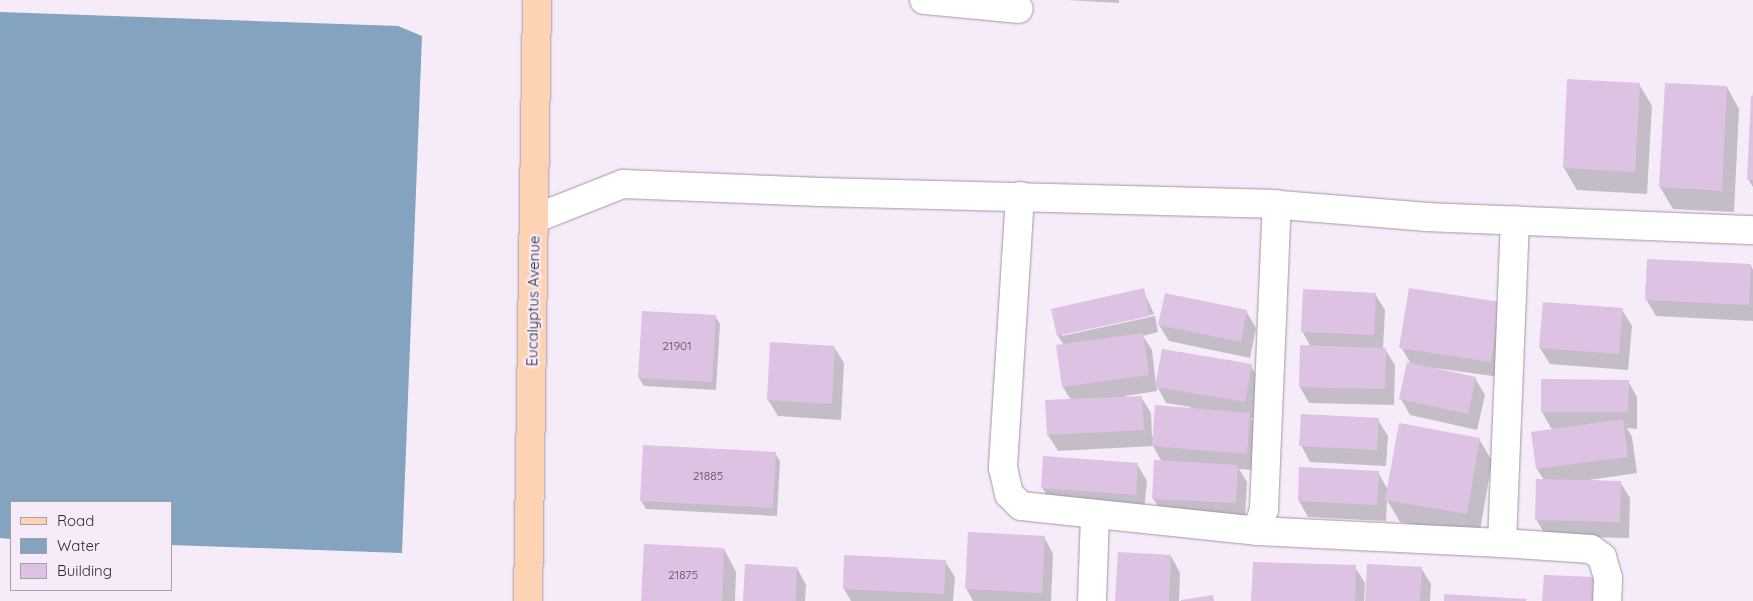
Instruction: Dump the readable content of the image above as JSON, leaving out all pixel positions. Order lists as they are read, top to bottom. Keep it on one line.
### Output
{"streets":{"main road":["Eucalyptus Avenue"]},"house_numbers":["21901","21885","21875"],"legend":["Road","Water","Building"]}
